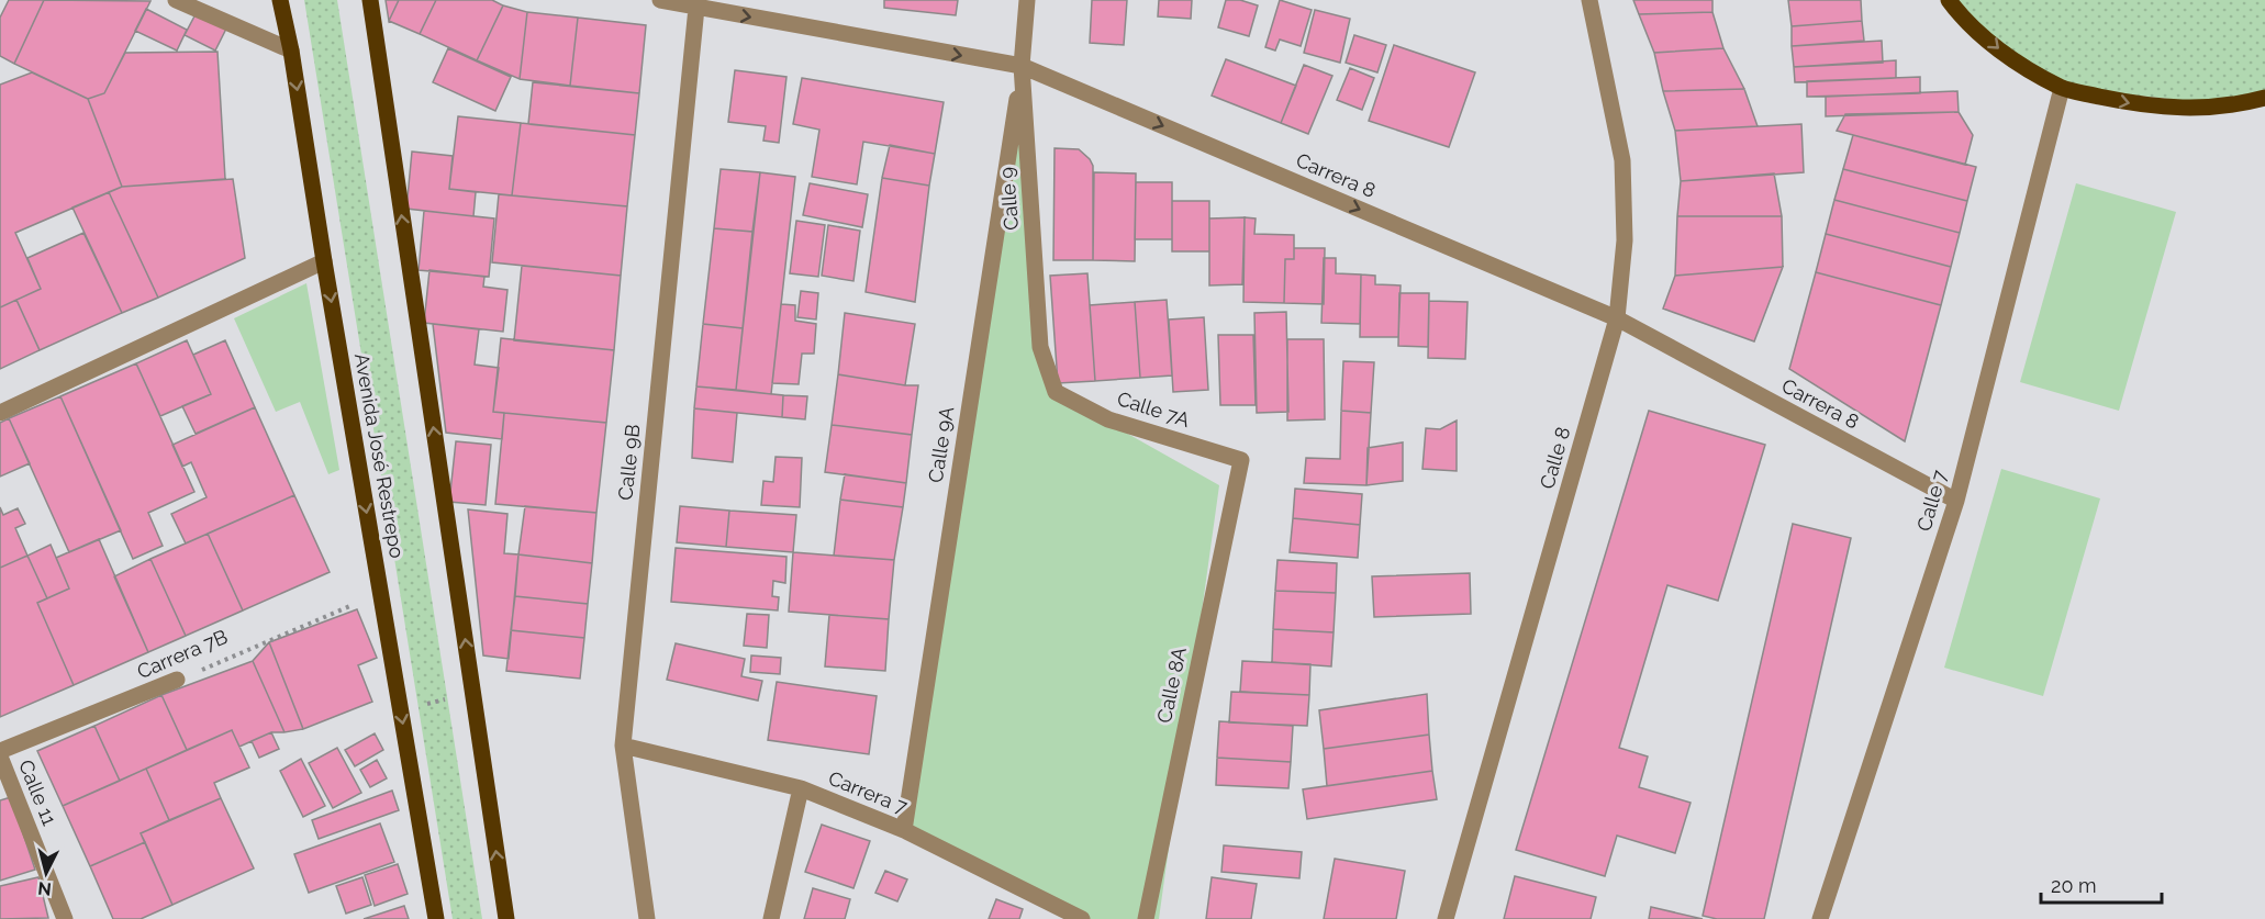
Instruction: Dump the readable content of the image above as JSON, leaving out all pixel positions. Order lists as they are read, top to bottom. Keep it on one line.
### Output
{"streets":{"main road":["Avenida José Restrepo"],"street":["Carrera 8","Calle 9","Calle 7A","Calle 9A","Calle 8","Calle 9B","Calle 7","Carrera 7B","Calle 8A","Calle 11","Carrera 7"]},"crossings":[["Carrera 8","Calle 9"],["Carrera 8","Calle 9A"],["Carrera 8","Calle 8"],["Carrera 8","Calle 9B"],["Carrera 8","Calle 7"],["Calle 9","Calle 7A"],["Calle 9","Calle 9A"],["Calle 7A","Calle 8A"],["Calle 9A","Carrera 7"],["Avenida José Restrepo","Carrera 7B"],["Calle 9B","Carrera 7"]],"one_way":["Carrera 8"],"scale_bar":"20 m","north":"bottom"}
